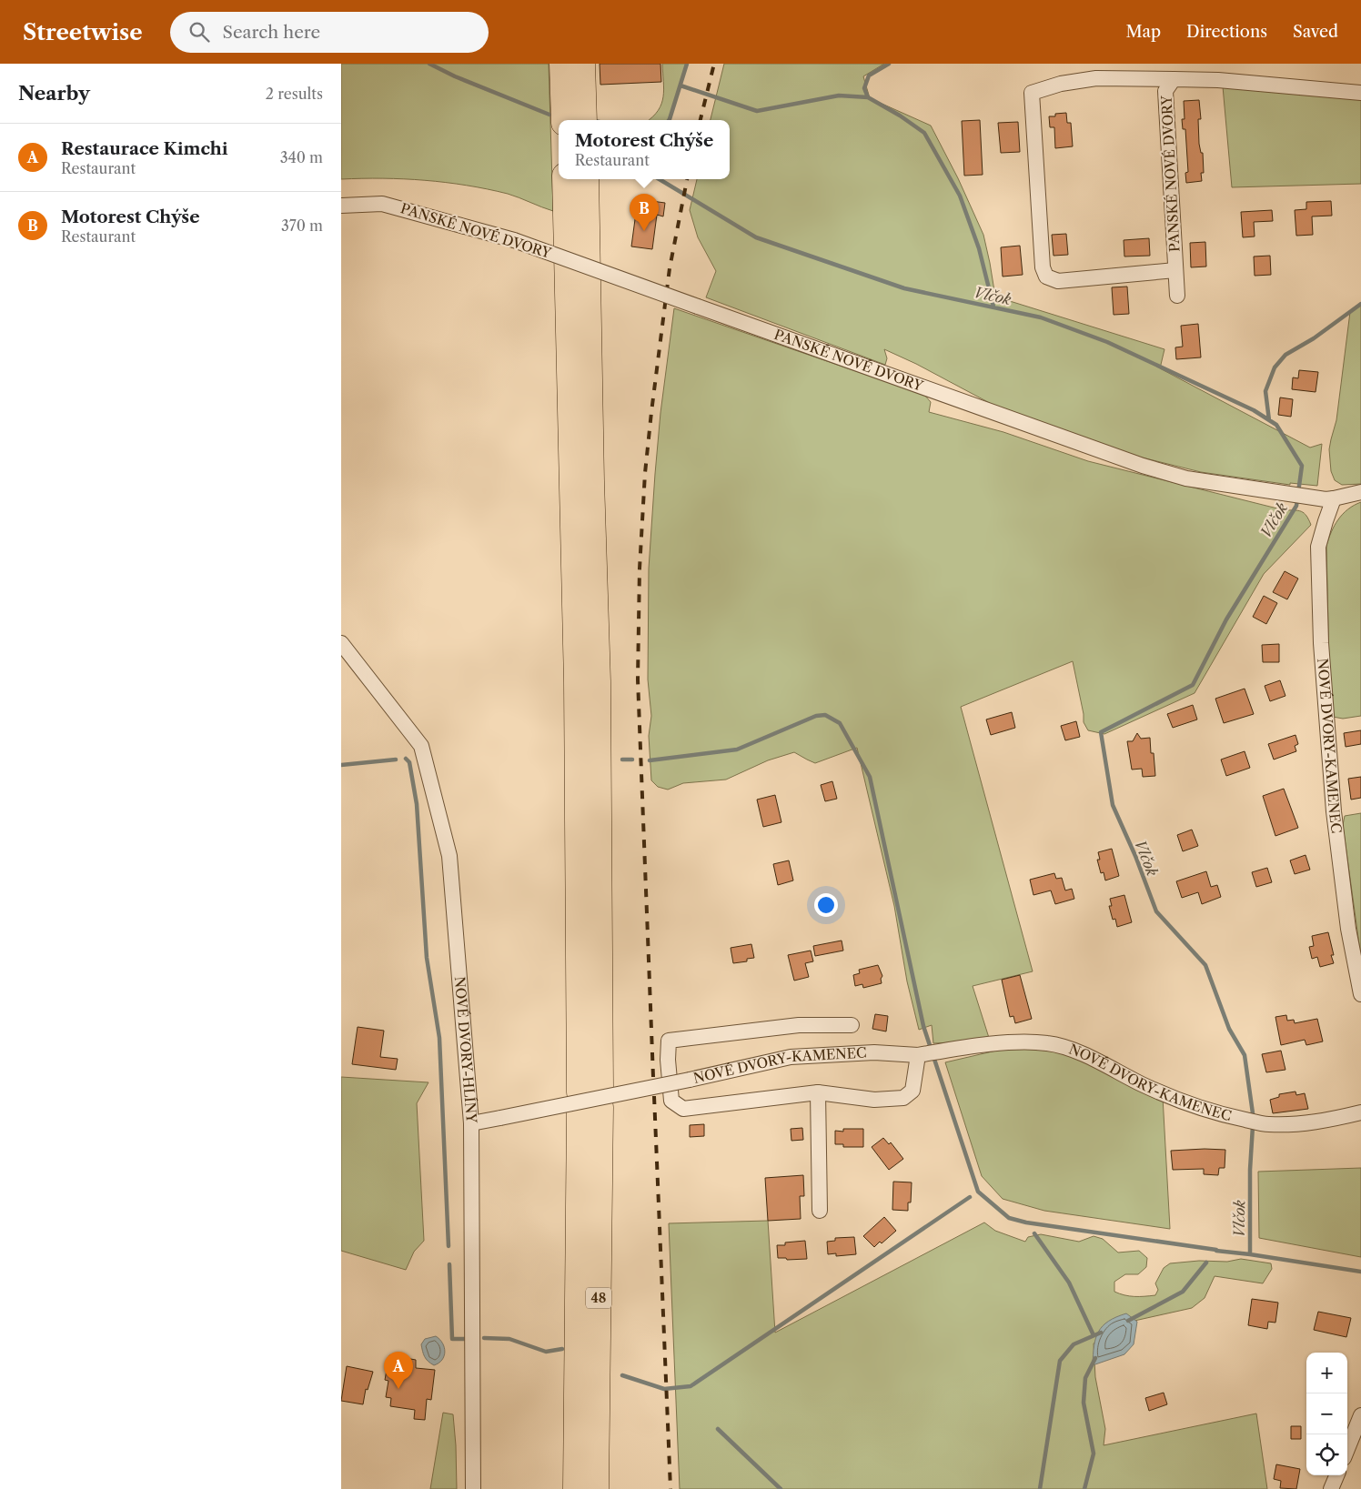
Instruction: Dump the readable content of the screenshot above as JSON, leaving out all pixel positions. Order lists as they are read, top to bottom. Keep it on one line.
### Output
{"streets":{"highway":["48"],"street":["PANSKÉ NOVÉ DVORY","NOVÉ DVORY-KAMENEC","NOVÉ DVORY-HLÍNY"]},"crossings":[["PANSKÉ NOVÉ DVORY","NOVÉ DVORY-KAMENEC"],["NOVÉ DVORY-KAMENEC","NOVÉ DVORY-HLÍNY"]],"water":["Vlčok"],"page":{"header":"Streetwise","search":"Search here","nav":["Map","Directions","Saved"],"heading":["Nearby","2 results"],"popup":["Motorest Chýše","Restaurant"],"list":[{"mark":"A","name":"Restaurace Kimchi","note":"Restaurant","value":"340 m"},{"mark":"B","name":"Motorest Chýše","note":"Restaurant","value":"370 m"}],"pins":["B","A"],"map_buttons":["+","−"]}}
